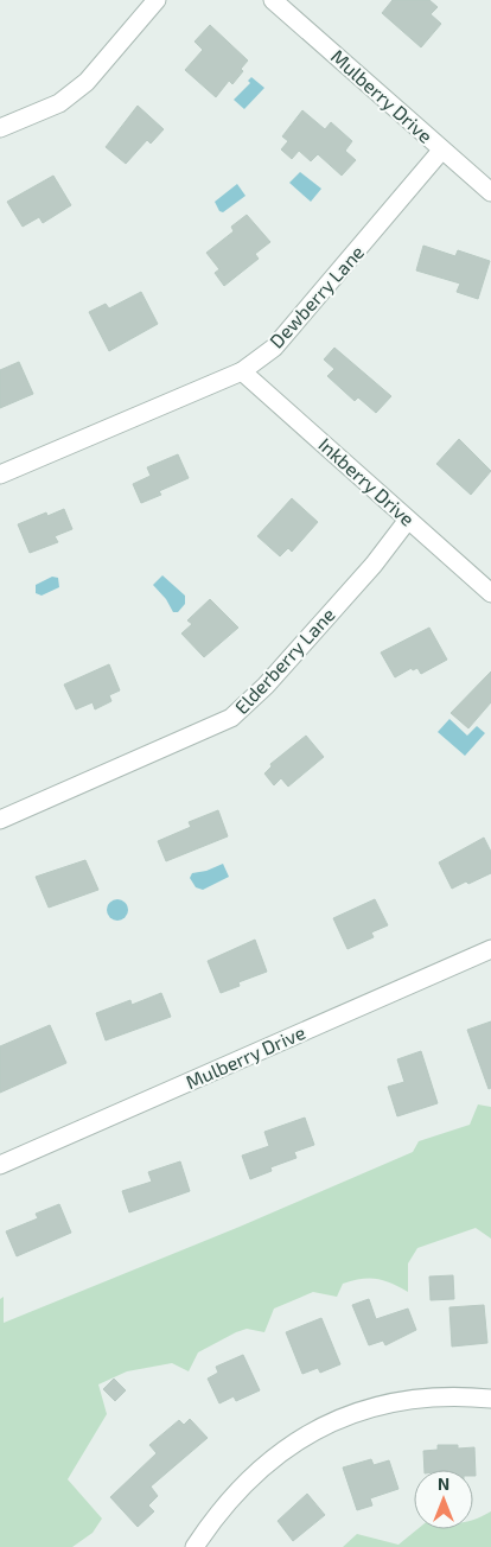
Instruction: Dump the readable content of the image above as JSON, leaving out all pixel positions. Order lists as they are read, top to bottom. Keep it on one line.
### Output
{"streets":{"street":["Mulberry Drive","Dewberry Lane","Inkberry Drive","Elderberry Lane"]},"crossings":[["Mulberry Drive","Dewberry Lane"],["Dewberry Lane","Inkberry Drive"],["Inkberry Drive","Elderberry Lane"]],"north":"top"}
